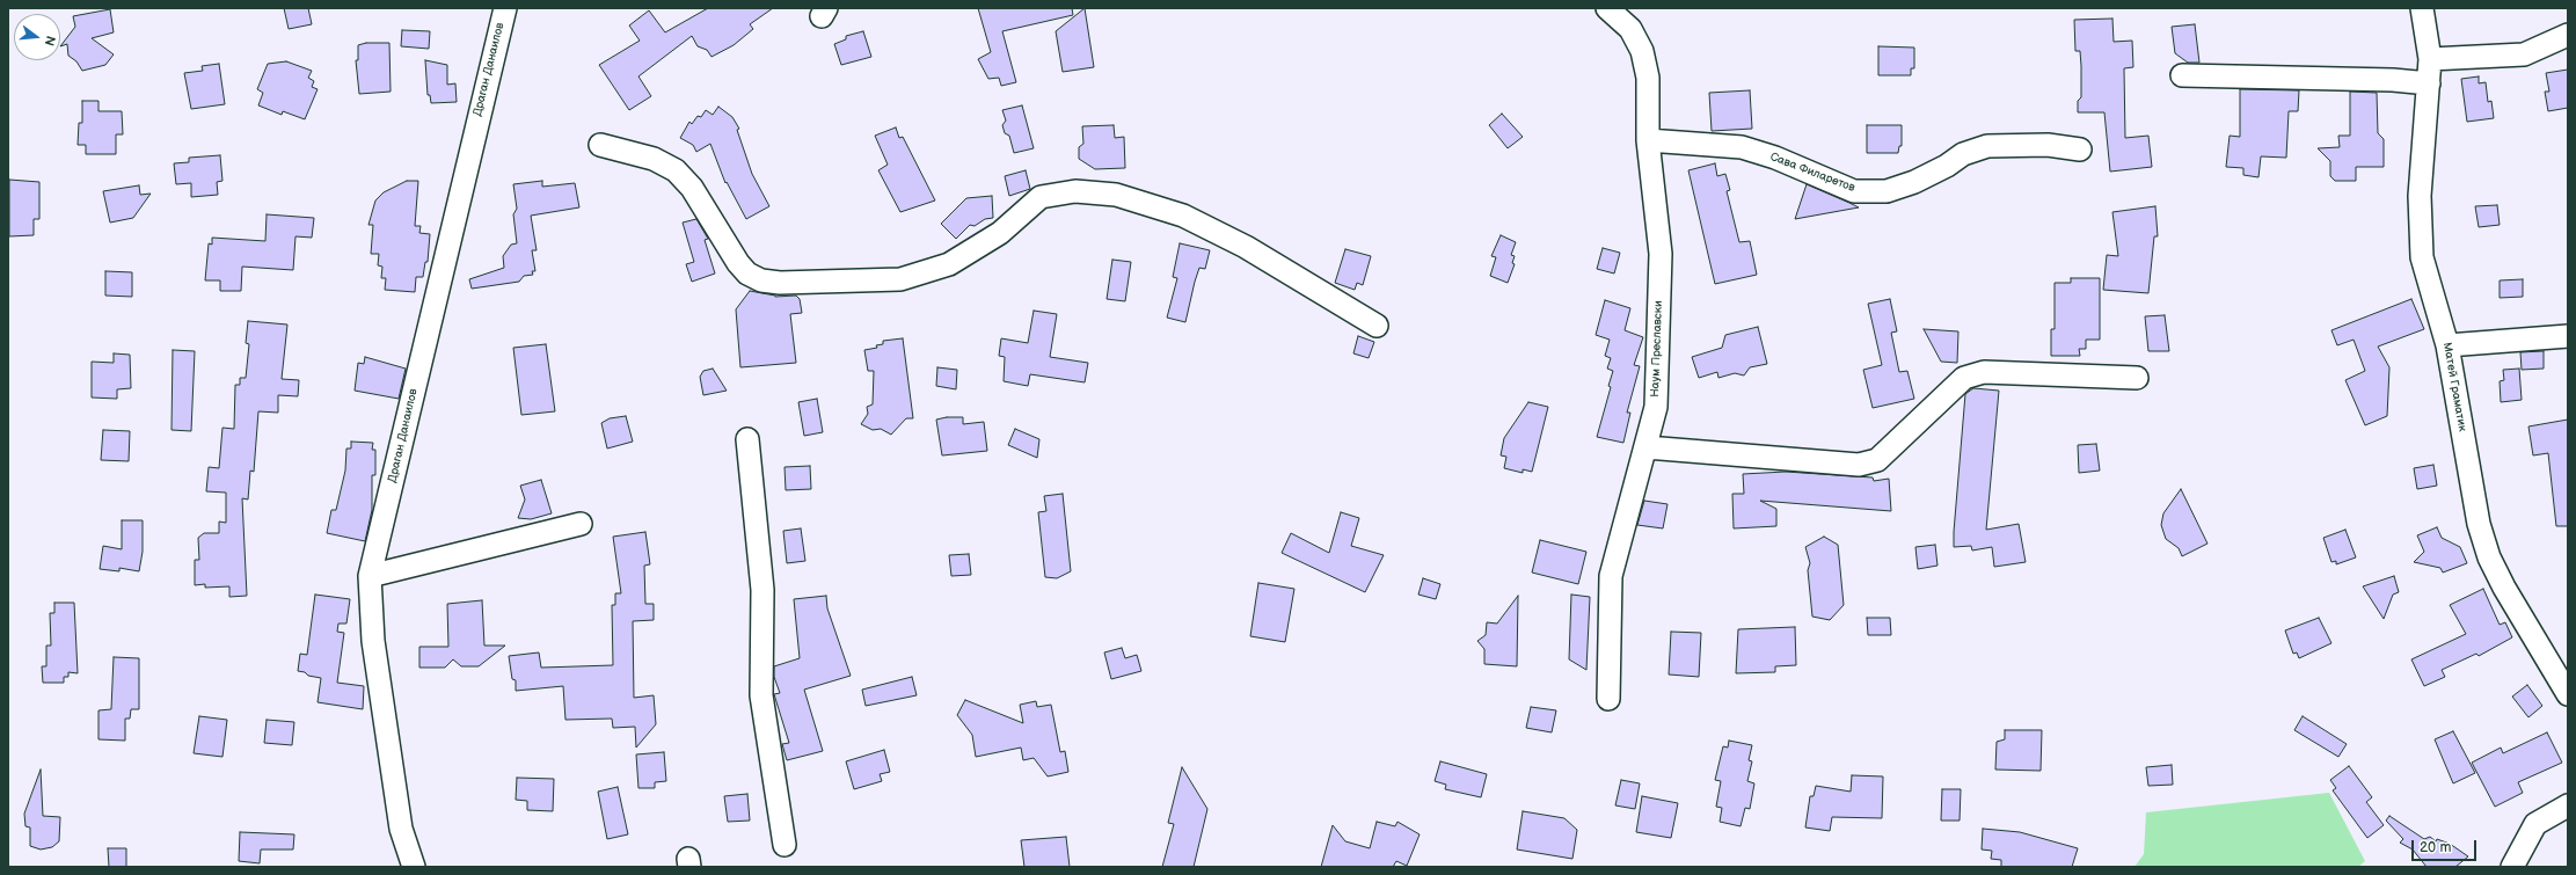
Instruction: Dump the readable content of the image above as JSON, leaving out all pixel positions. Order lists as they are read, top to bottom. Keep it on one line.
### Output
{"streets":{"street":["Драган Данаилов","Сава Филаретов","Наум Преславски","Матей Граматик"]},"crossings":[["Сава Филаретов","Наум Преславски"]],"scale_bar":"20 m","north":"right"}
